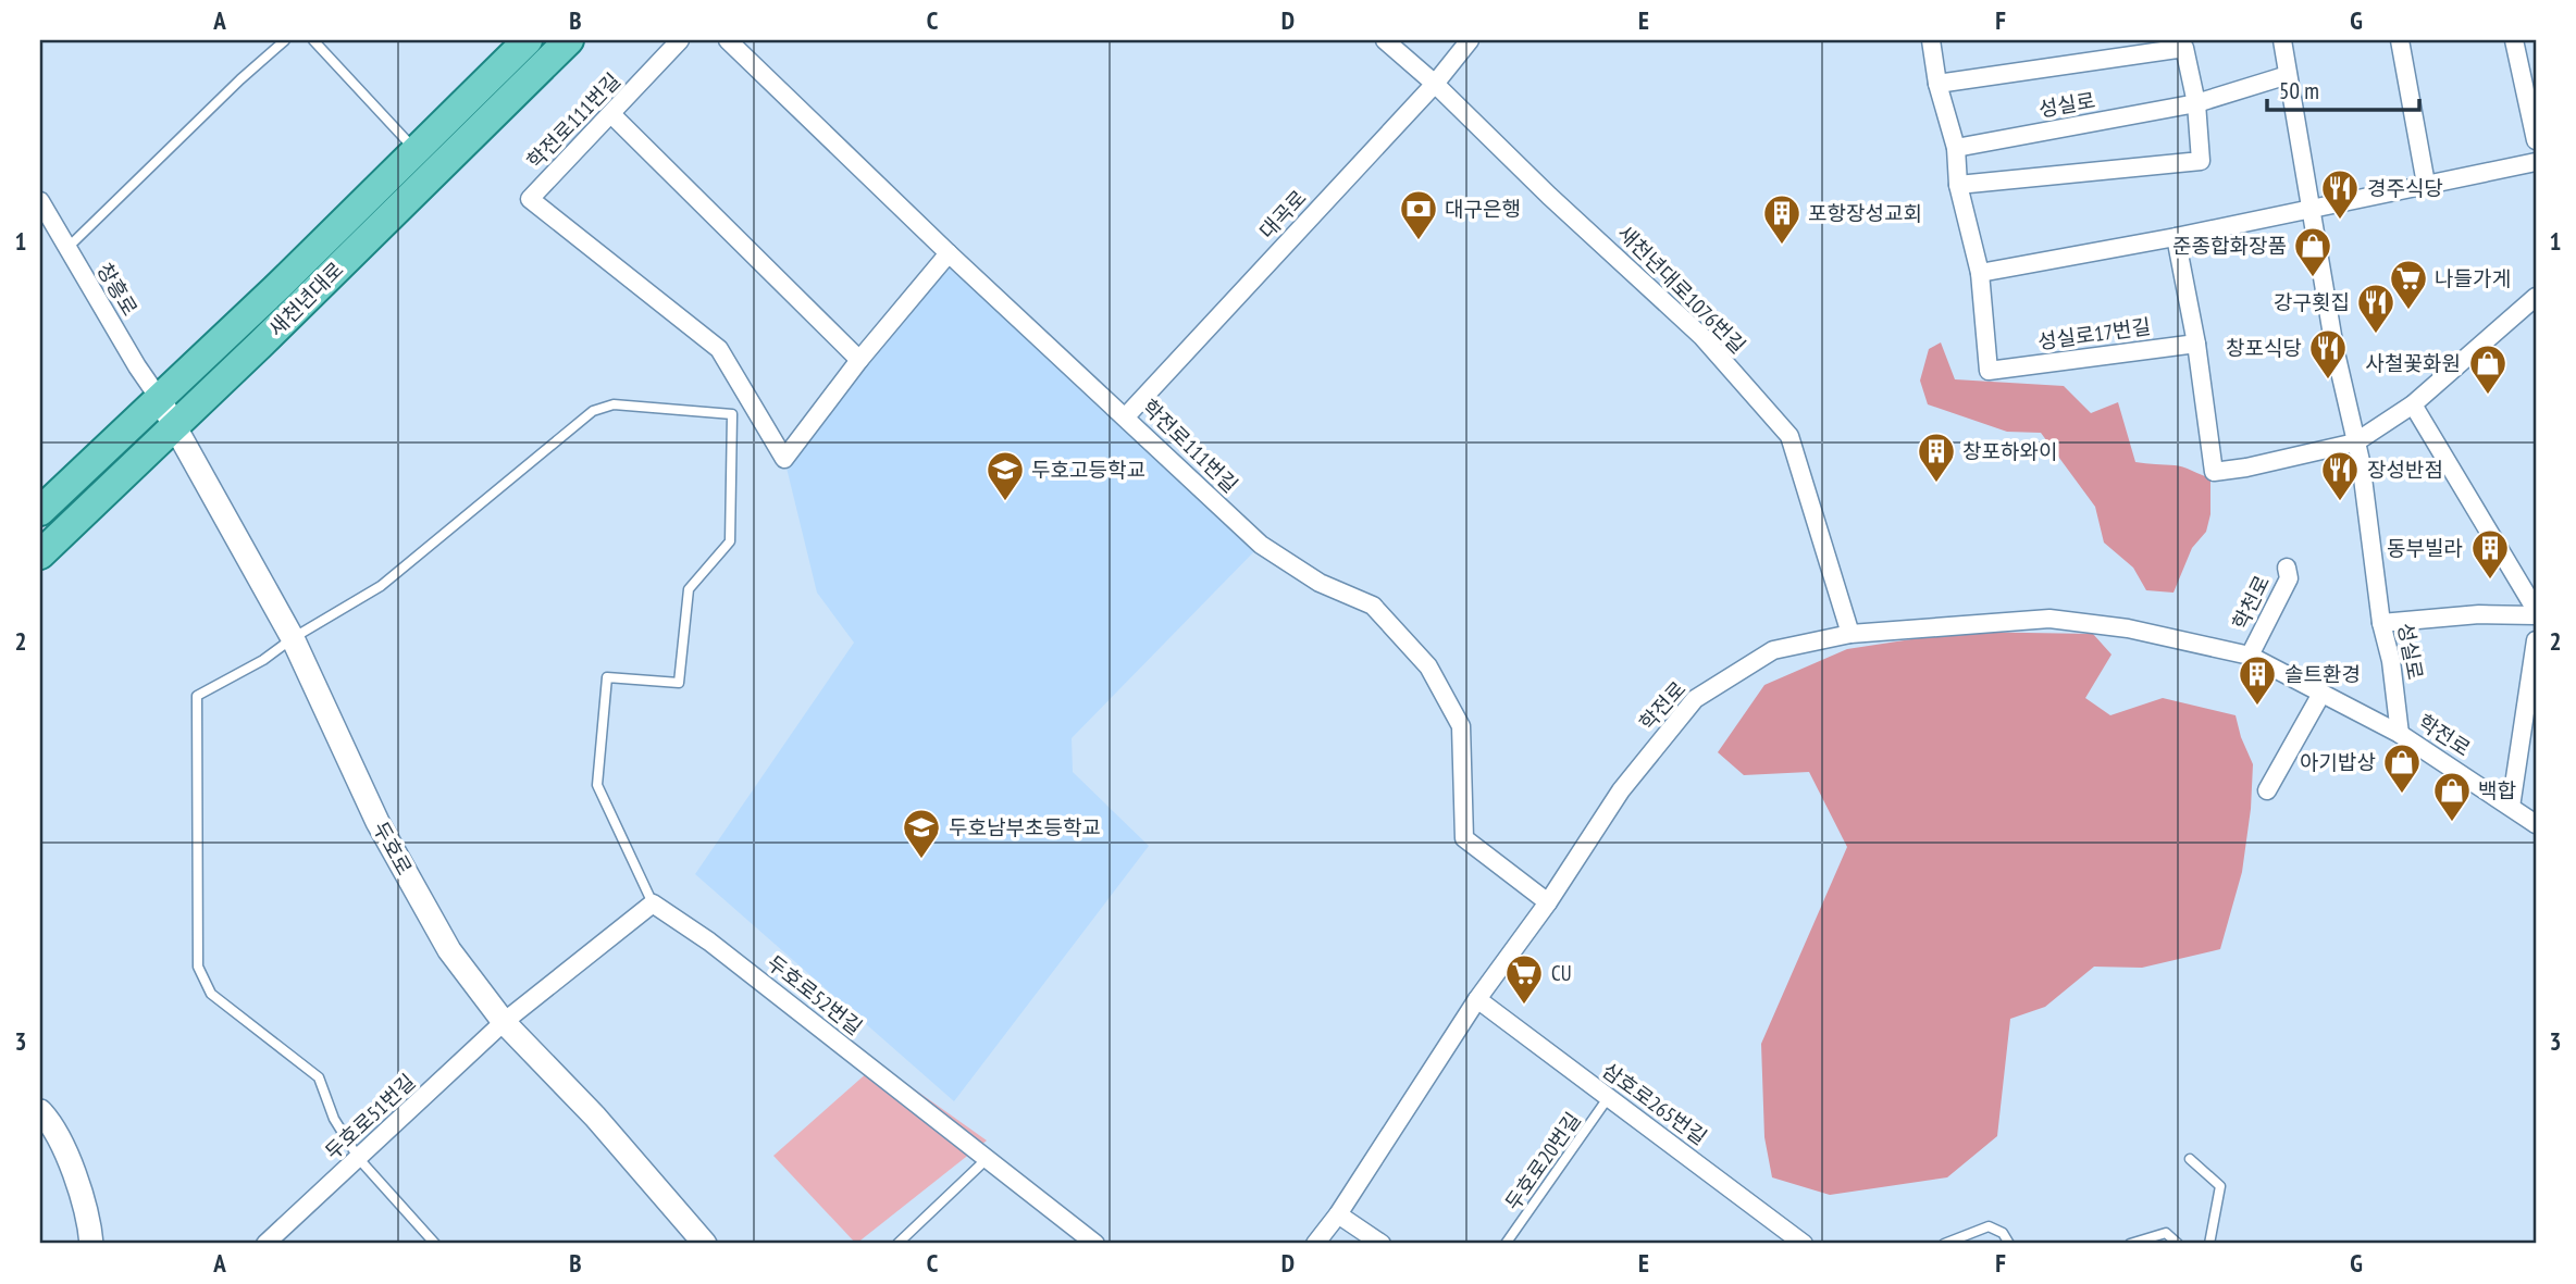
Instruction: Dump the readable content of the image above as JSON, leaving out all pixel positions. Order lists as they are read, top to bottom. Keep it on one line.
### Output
{"streets":{"main road":["새천년대로"],"street":["성실로","학전로111번길","대곡로","창흥로","새천년대로1076번길","성실로17번길","학천로","학전로","두호로","두호로52번길","삼호로265번길","두호로51번길"],"lane":["두호로20번길"]},"crossings":[["성실로","성실로17번길"],["성실로","학전로"],["학전로111번길","대곡로"],["학전로111번길","학전로"],["대곡로","새천년대로1076번길"],["창흥로","새천년대로"],["창흥로","두호로"],["새천년대로1076번길","학전로"],["새천년대로","두호로"],["학천로","학전로"],["학전로","삼호로265번길"],["두호로","두호로51번길"],["삼호로265번길","두호로20번길"]],"places":{"restaurant":["경주식당","강구횟집","창포식당","장성반점"],"bank":["대구은행"],"building":["포항장성교회","창포하와이","동부빌라","솔트환경"],"shop":["준종합화장품","사철꽃화원","아기밥상","백합"],"supermarket":["나들가게","CU"],"school or university":["두호고등학교","두호남부초등학교"]},"scale_bar":"50 m","grid":{"columns":["A","B","C","D","E","F","G"],"rows":["1","2","3"]}}
